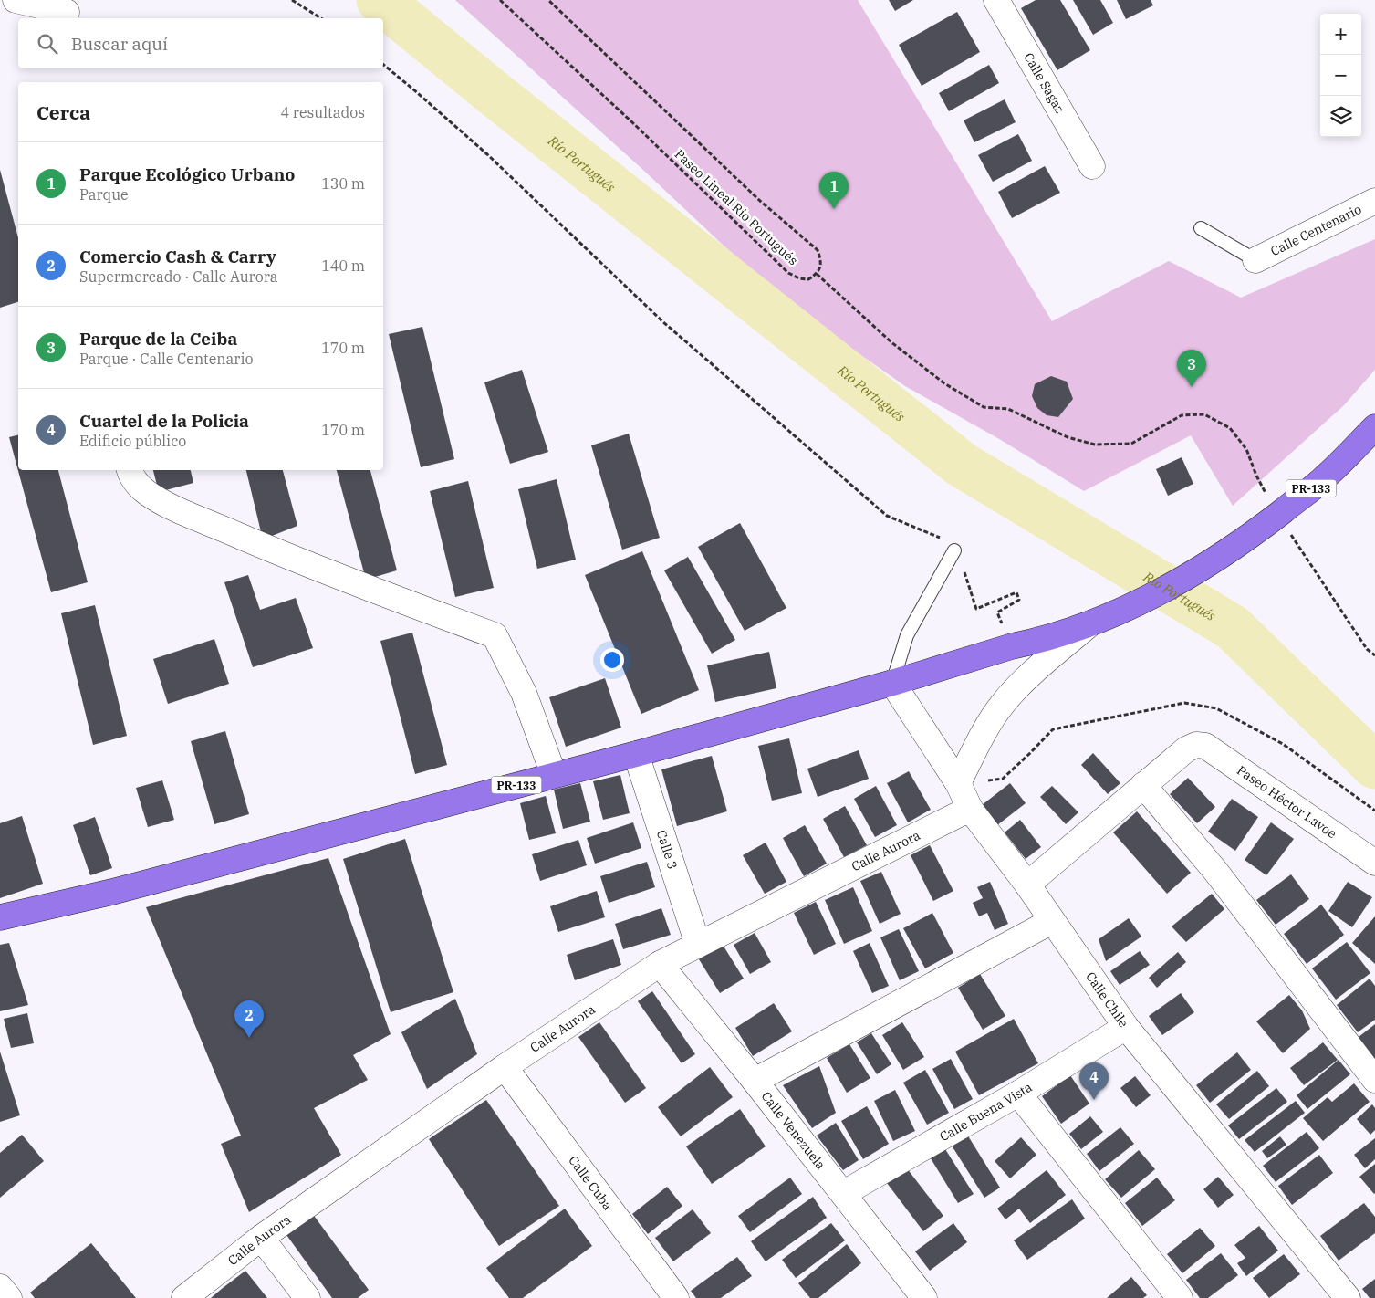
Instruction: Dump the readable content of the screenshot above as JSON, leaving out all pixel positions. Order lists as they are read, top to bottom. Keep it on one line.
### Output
{"streets":{"main road":["PR-133"],"street":["Calle Sagaz","Calle Centenario","Paseo Héctor Lavoe","Calle 3","Calle Aurora","Calle Chile","Calle Buena Vista","Calle Venezuela","Calle Cuba"],"path":["Paseo Lineal Río Portugués"]},"crossings":[["PR-133","Calle 3"],["PR-133","Calle Chile"],["Calle 3","Calle Aurora"],["Calle Aurora","Calle Chile"],["Calle Aurora","Calle Venezuela"],["Calle Aurora","Calle Cuba"],["Calle Chile","Calle Buena Vista"],["Calle Buena Vista","Calle Venezuela"]],"water":["Río Portugués"],"page":{"map_buttons":["+","−"],"search":"Buscar aquí","heading":["Cerca","4 resultados"],"list":[{"mark":"1","name":"Parque Ecológico Urbano","note":"Parque","value":"130 m"},{"mark":"2","name":"Comercio Cash & Carry","note":"Supermercado · Calle Aurora","value":"140 m"},{"mark":"3","name":"Parque de la Ceiba","note":"Parque · Calle Centenario","value":"170 m"},{"mark":"4","name":"Cuartel de la Policia","note":"Edificio público","value":"170 m"}],"pins":["1","3","2","4"]}}
